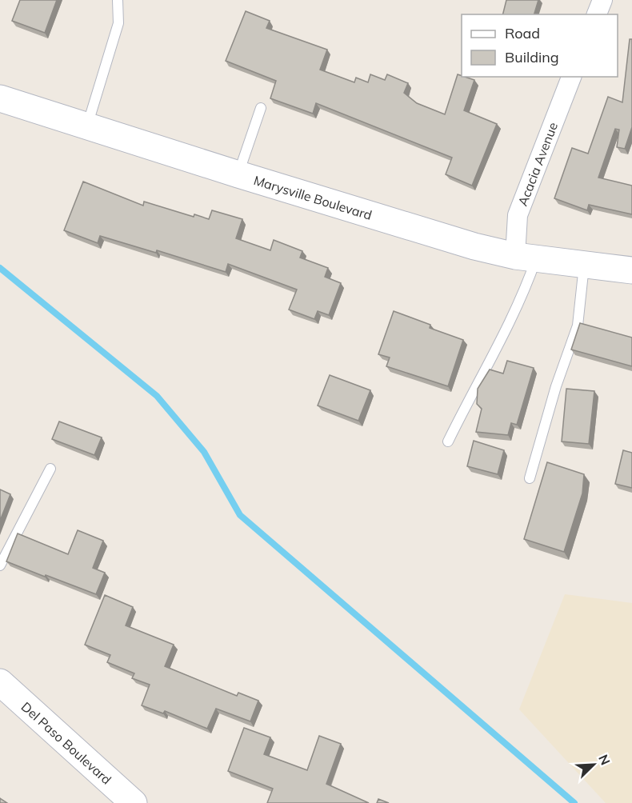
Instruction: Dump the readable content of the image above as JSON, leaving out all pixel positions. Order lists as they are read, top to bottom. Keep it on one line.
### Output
{"streets":{"main road":["Marysville Boulevard","Del Paso Boulevard"],"street":["Acacia Avenue"]},"crossings":[["Acacia Avenue","Marysville Boulevard"]],"legend":["Road","Building"],"north":"top right"}
